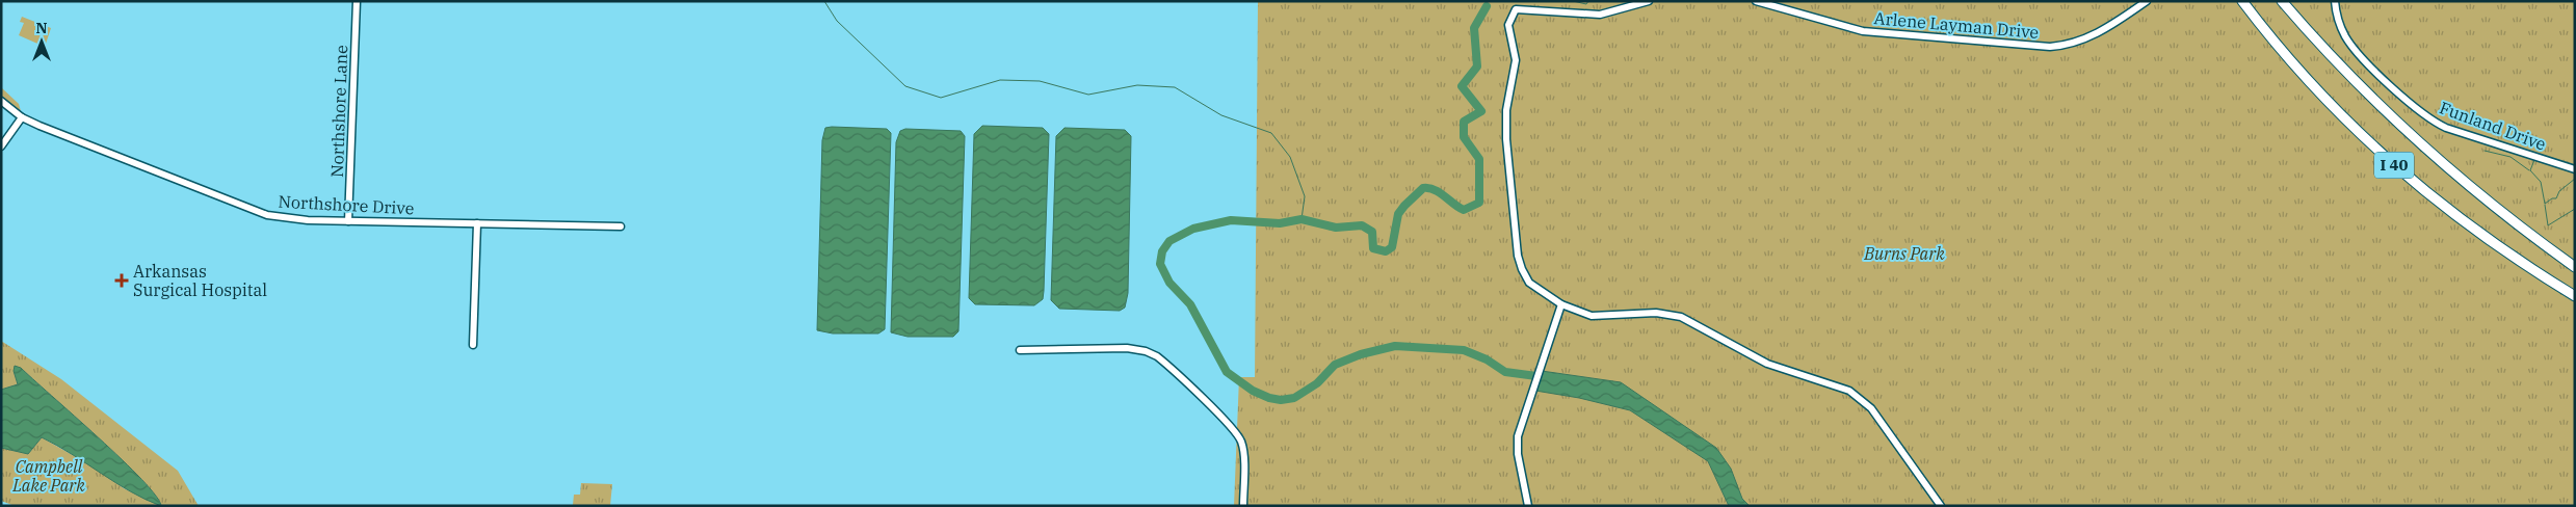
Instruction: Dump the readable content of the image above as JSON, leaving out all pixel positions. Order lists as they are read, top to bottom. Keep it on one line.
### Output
{"streets":{"highway":["I 40"],"street":["Arlene Layman Drive","Northshore Lane","Funland Drive","Northshore Drive"]},"crossings":[["Northshore Lane","Northshore Drive"]],"parks":["Burns Park","Campbell Lake Park"],"places":{"health":["Arkansas Surgical Hospital"]},"north":"top"}
